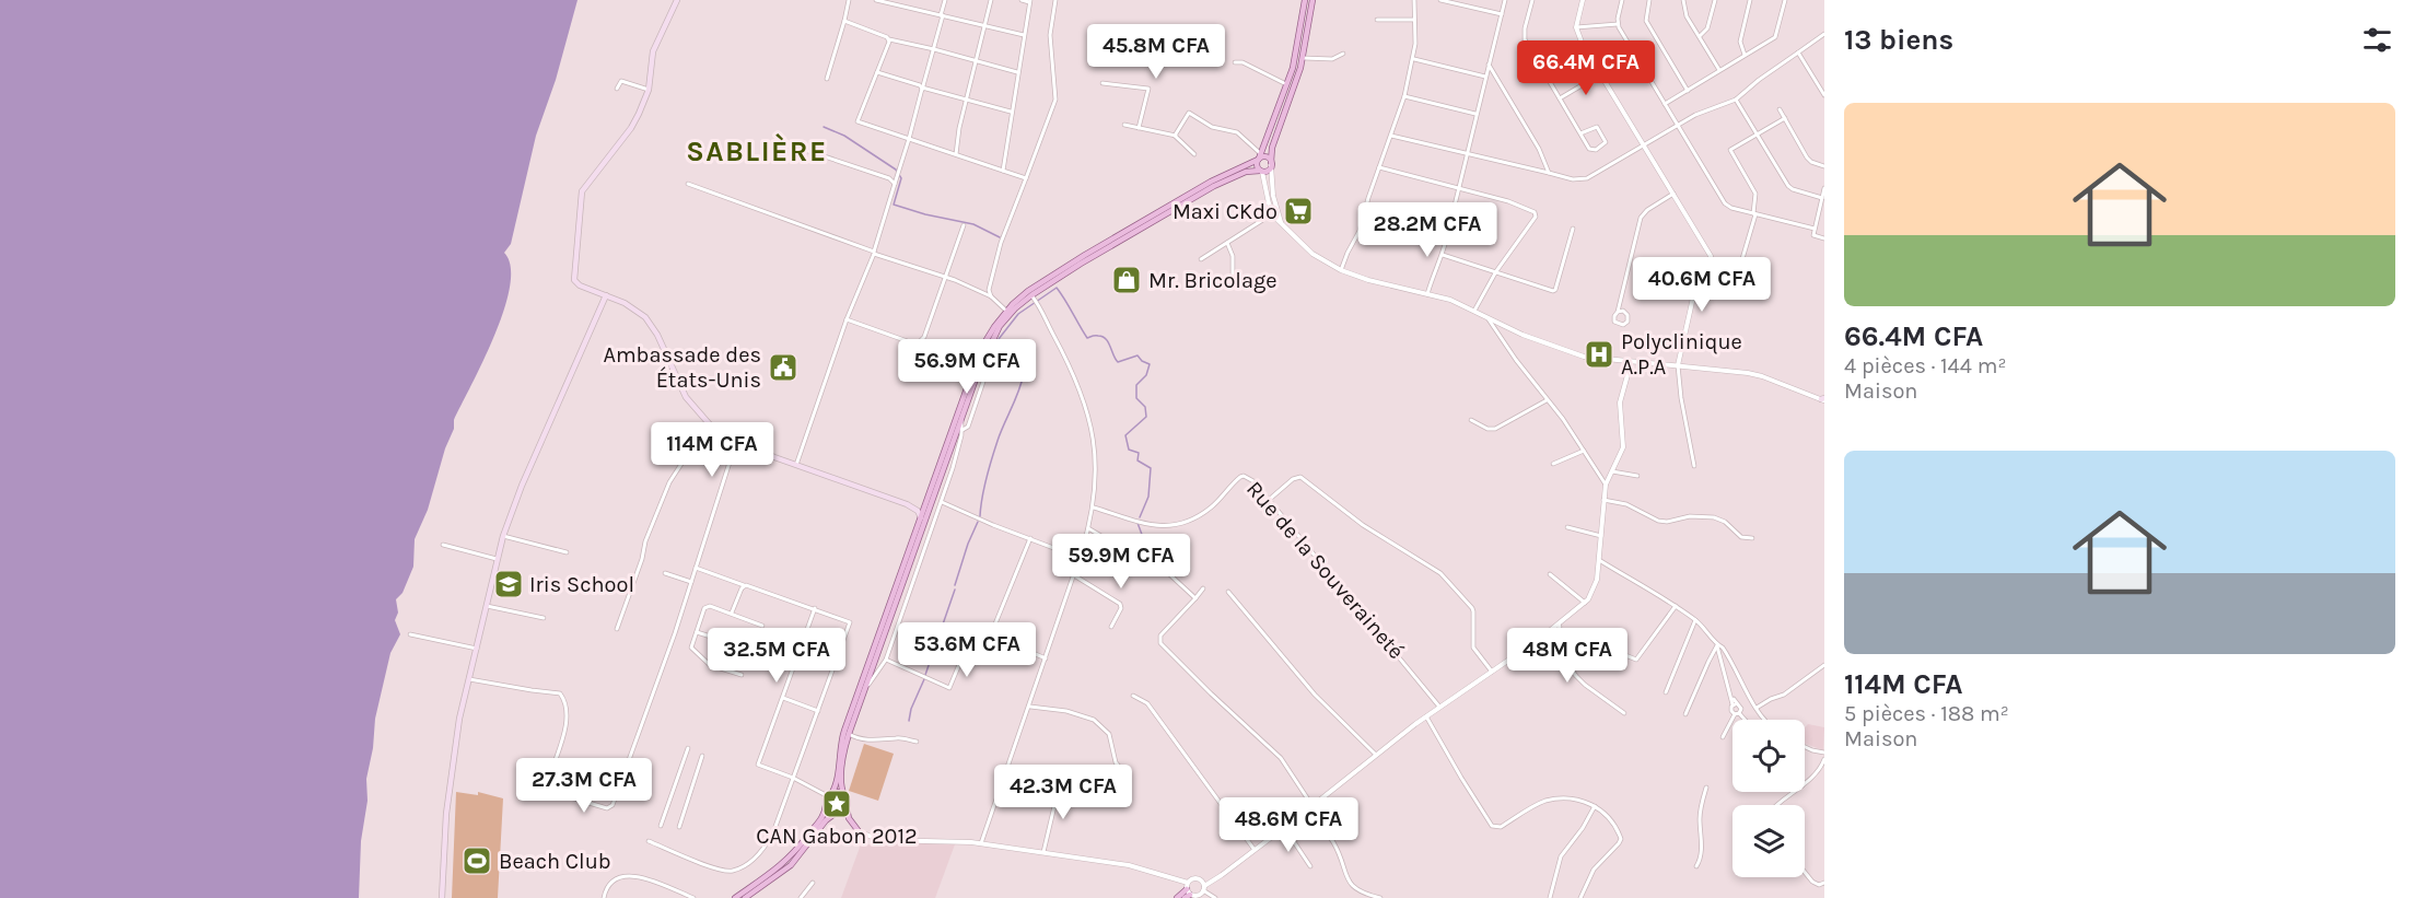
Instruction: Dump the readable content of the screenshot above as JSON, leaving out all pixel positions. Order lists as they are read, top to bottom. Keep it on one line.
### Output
{"streets":{"street":["Rue de la Souveraineté"]},"districts":["SABLIÈRE"],"places":{"supermarket":["Maxi CKdo"],"shop":["Mr. Bricolage"],"hospital":["Polyclinique A.P.A"],"public building":["Ambassade des États-Unis"],"school or university":["Iris School"],"place":["CAN Gabon 2012"],"sports":["Beach Club"]},"page":{"heading":"13 biens","price":["45.8M CFA","66.4M CFA","28.2M CFA","40.6M CFA","56.9M CFA","114M CFA","59.9M CFA","53.6M CFA","32.5M CFA","48M CFA","27.3M CFA","42.3M CFA","48.6M CFA"],"list":[{"name":"66.4M CFA","note":"4 pièces · 144 m² · Maison"},{"name":"114M CFA","note":"5 pièces · 188 m² · Maison"}]}}
